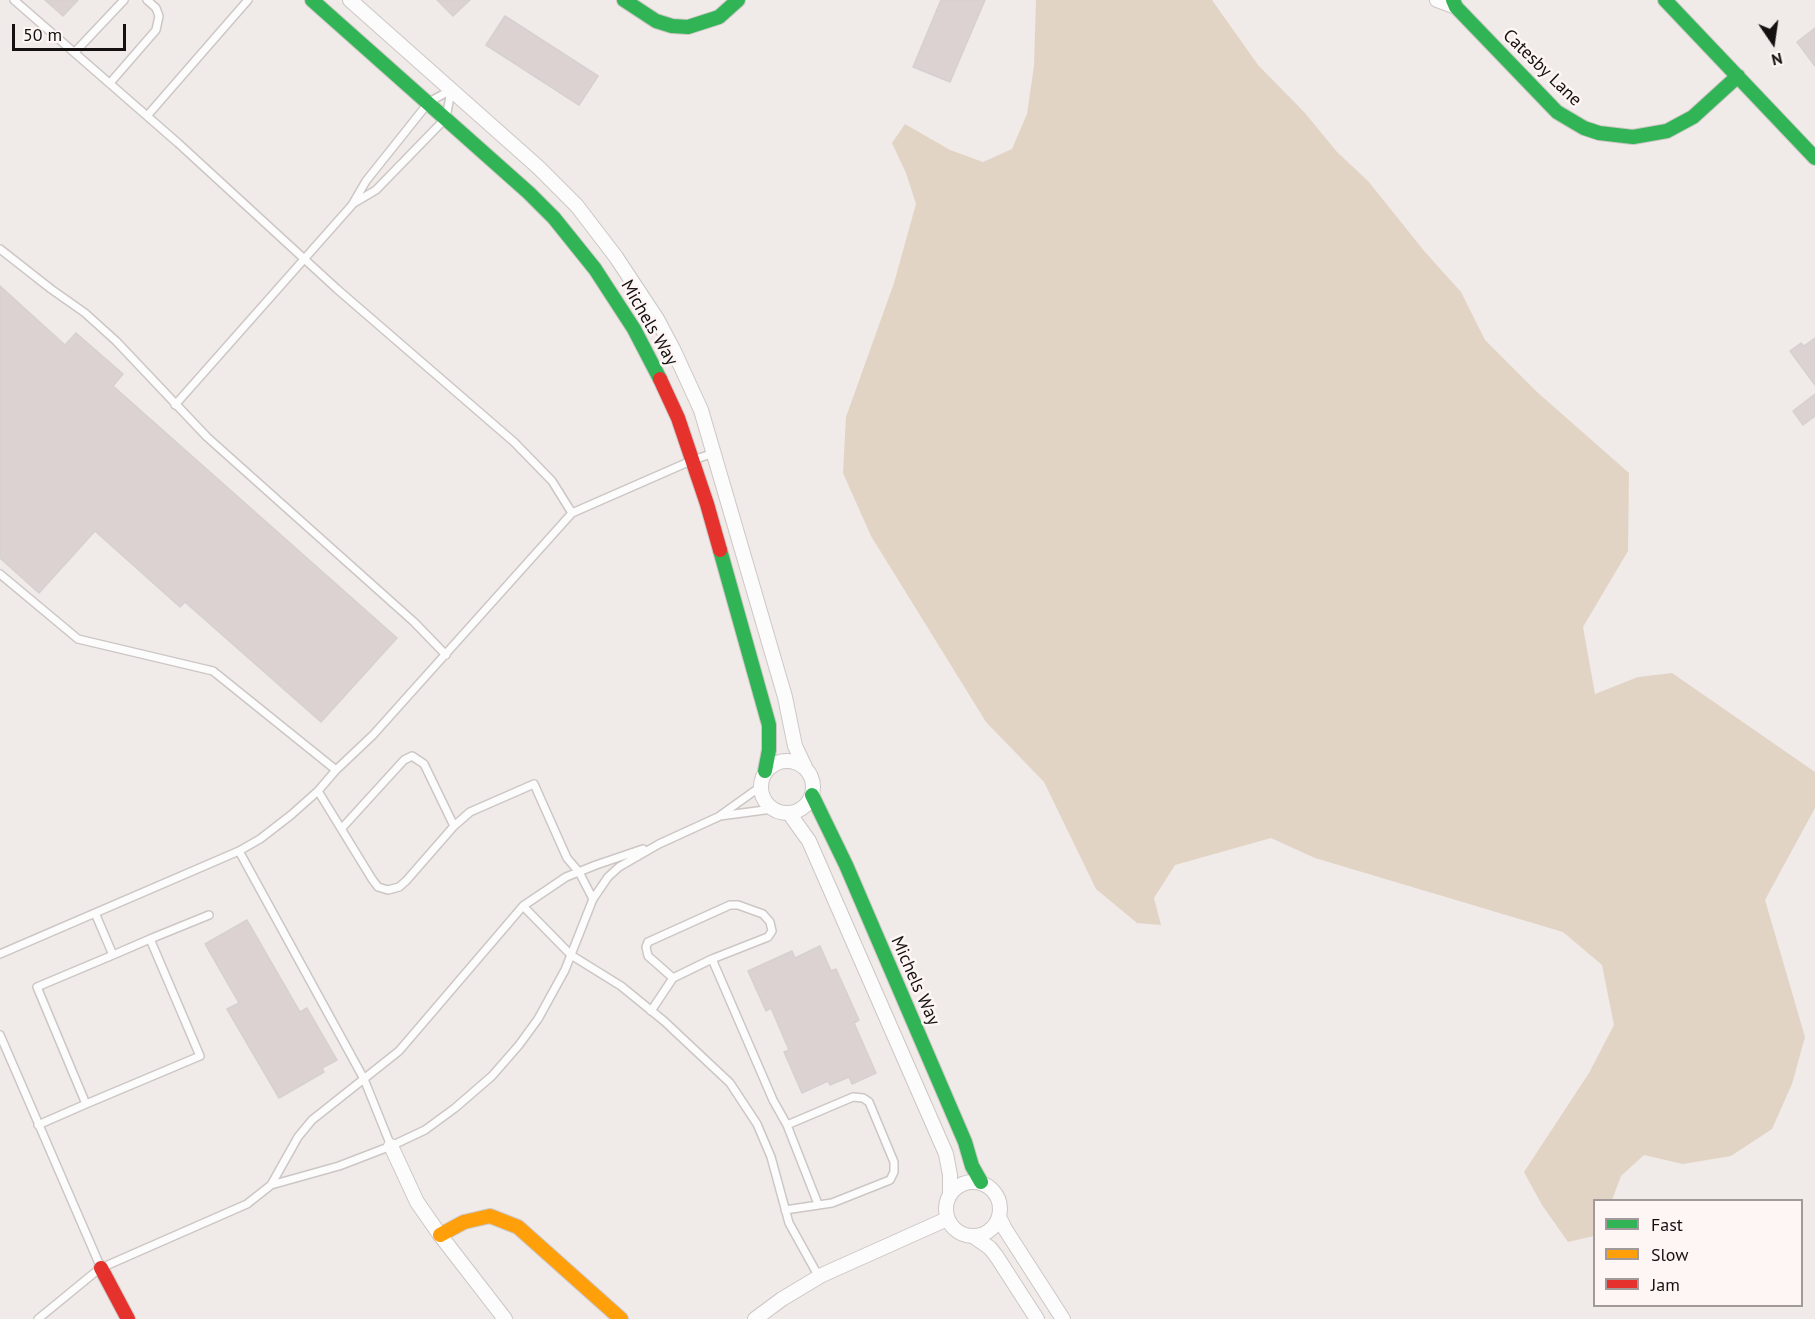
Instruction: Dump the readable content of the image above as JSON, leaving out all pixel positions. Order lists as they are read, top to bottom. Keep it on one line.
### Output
{"streets":{"street":["Catesby Lane","Michels Way"]},"legend":["Fast","Slow","Jam"],"scale_bar":"50 m","north":"bottom"}
